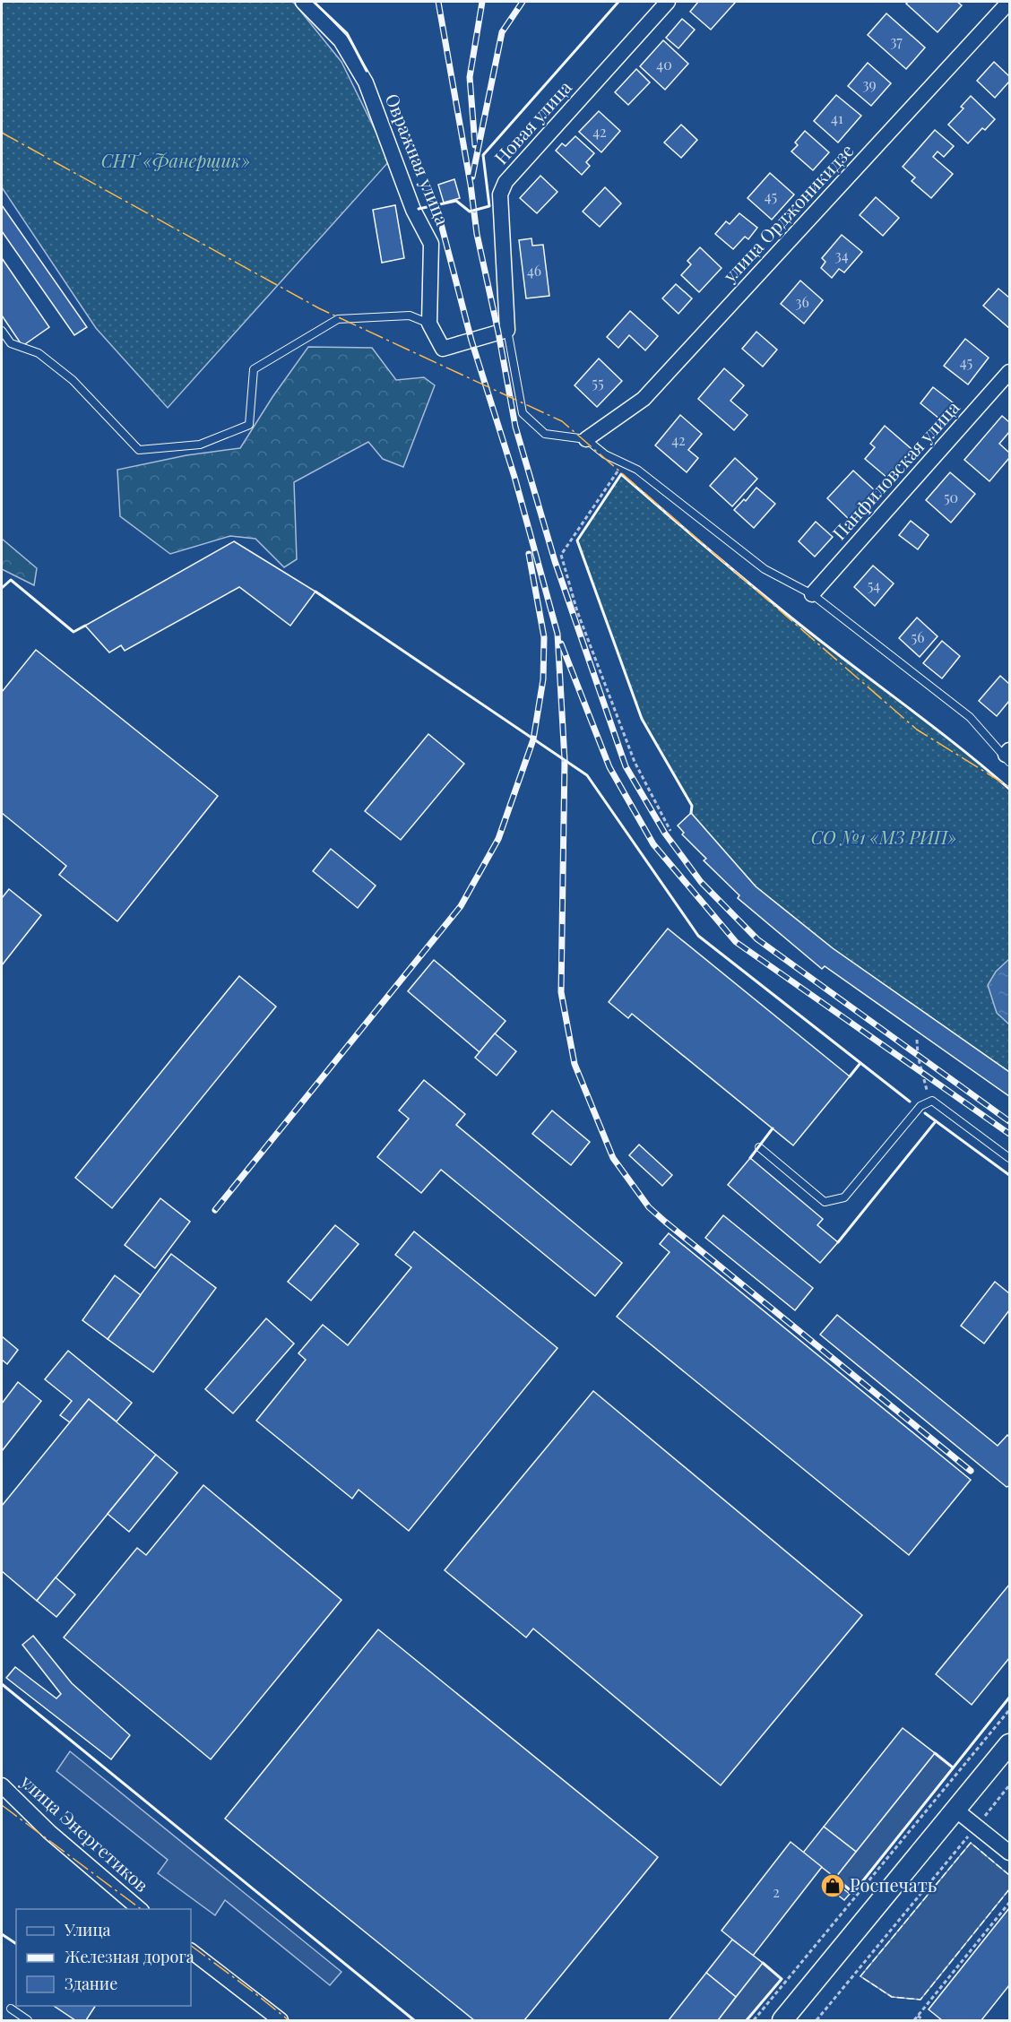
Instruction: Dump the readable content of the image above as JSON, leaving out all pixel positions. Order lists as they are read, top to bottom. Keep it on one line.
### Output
{"streets":{"street":["Новая улица","Овражная улица","улица Орджоникидзе","Панфиловская улица","улица Энергетиков"]},"crossings":[["Новая улица","Овражная улица"]],"parks":["СНТ «Фанерщик»","СО №1 «МЗ РИП»"],"places":{"shop":["Роспечать"]},"house_numbers":["37","40","39","41","42","45","34","46","36","45","55","42","50","54","56","2"],"legend":["Улица","Железная дорога","Здание"]}
